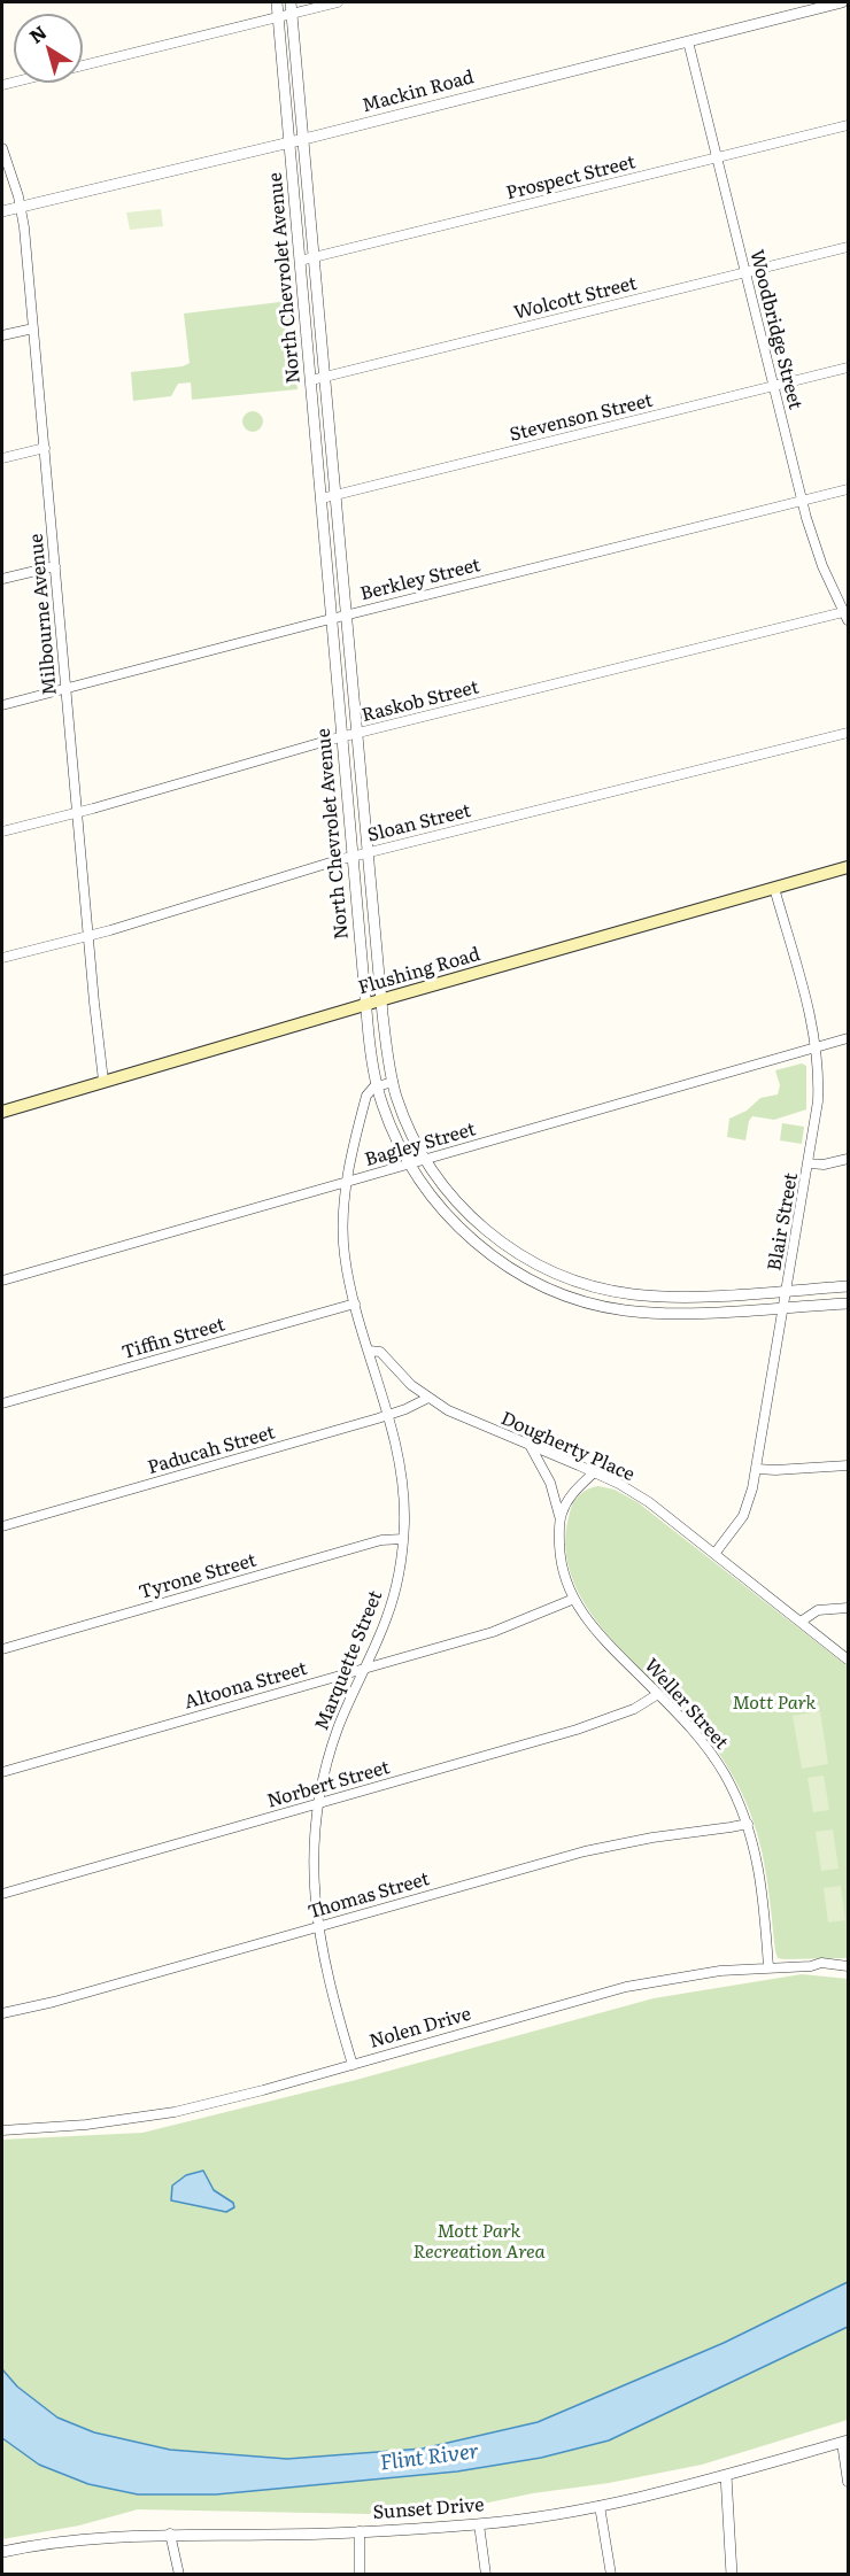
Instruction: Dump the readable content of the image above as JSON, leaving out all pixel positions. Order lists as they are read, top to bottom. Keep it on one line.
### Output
{"streets":{"main road":["Flushing Road"],"street":["Mackin Road","Prospect Street","North Chevrolet Avenue","Wolcott Street","Woodbridge Street","Stevenson Street","Berkley Street","Milbourne Avenue","Raskob Street","Sloan Street","Bagley Street","Blair Street","Tiffin Street","Dougherty Place","Paducah Street","Tyrone Street","Marquette Street","Altoona Street","Weller Street","Norbert Street","Thomas Street","Nolen Drive","Sunset Drive"]},"crossings":[["Mackin Road","North Chevrolet Avenue"],["Mackin Road","Woodbridge Street"],["Mackin Road","Milbourne Avenue"],["Prospect Street","North Chevrolet Avenue"],["Prospect Street","Woodbridge Street"],["North Chevrolet Avenue","Wolcott Street"],["North Chevrolet Avenue","Stevenson Street"],["North Chevrolet Avenue","Berkley Street"],["North Chevrolet Avenue","Raskob Street"],["North Chevrolet Avenue","Sloan Street"],["North Chevrolet Avenue","Flushing Road"],["North Chevrolet Avenue","Bagley Street"],["North Chevrolet Avenue","Blair Street"],["North Chevrolet Avenue","Marquette Street"],["Wolcott Street","Woodbridge Street"],["Woodbridge Street","Stevenson Street"],["Woodbridge Street","Berkley Street"],["Woodbridge Street","Raskob Street"],["Berkley Street","Milbourne Avenue"],["Milbourne Avenue","Raskob Street"],["Milbourne Avenue","Sloan Street"],["Milbourne Avenue","Flushing Road"],["Flushing Road","Blair Street"],["Bagley Street","Blair Street"],["Bagley Street","Marquette Street"],["Blair Street","Dougherty Place"],["Tiffin Street","Marquette Street"],["Dougherty Place","Paducah Street"],["Dougherty Place","Marquette Street"],["Dougherty Place","Weller Street"],["Paducah Street","Marquette Street"],["Tyrone Street","Marquette Street"],["Marquette Street","Altoona Street"],["Marquette Street","Norbert Street"],["Marquette Street","Thomas Street"],["Marquette Street","Nolen Drive"],["Altoona Street","Weller Street"],["Weller Street","Norbert Street"],["Weller Street","Thomas Street"],["Weller Street","Nolen Drive"]],"water":["Flint River"],"parks":["Mott Park","Mott Park Recreation Area"],"north":"top left"}
